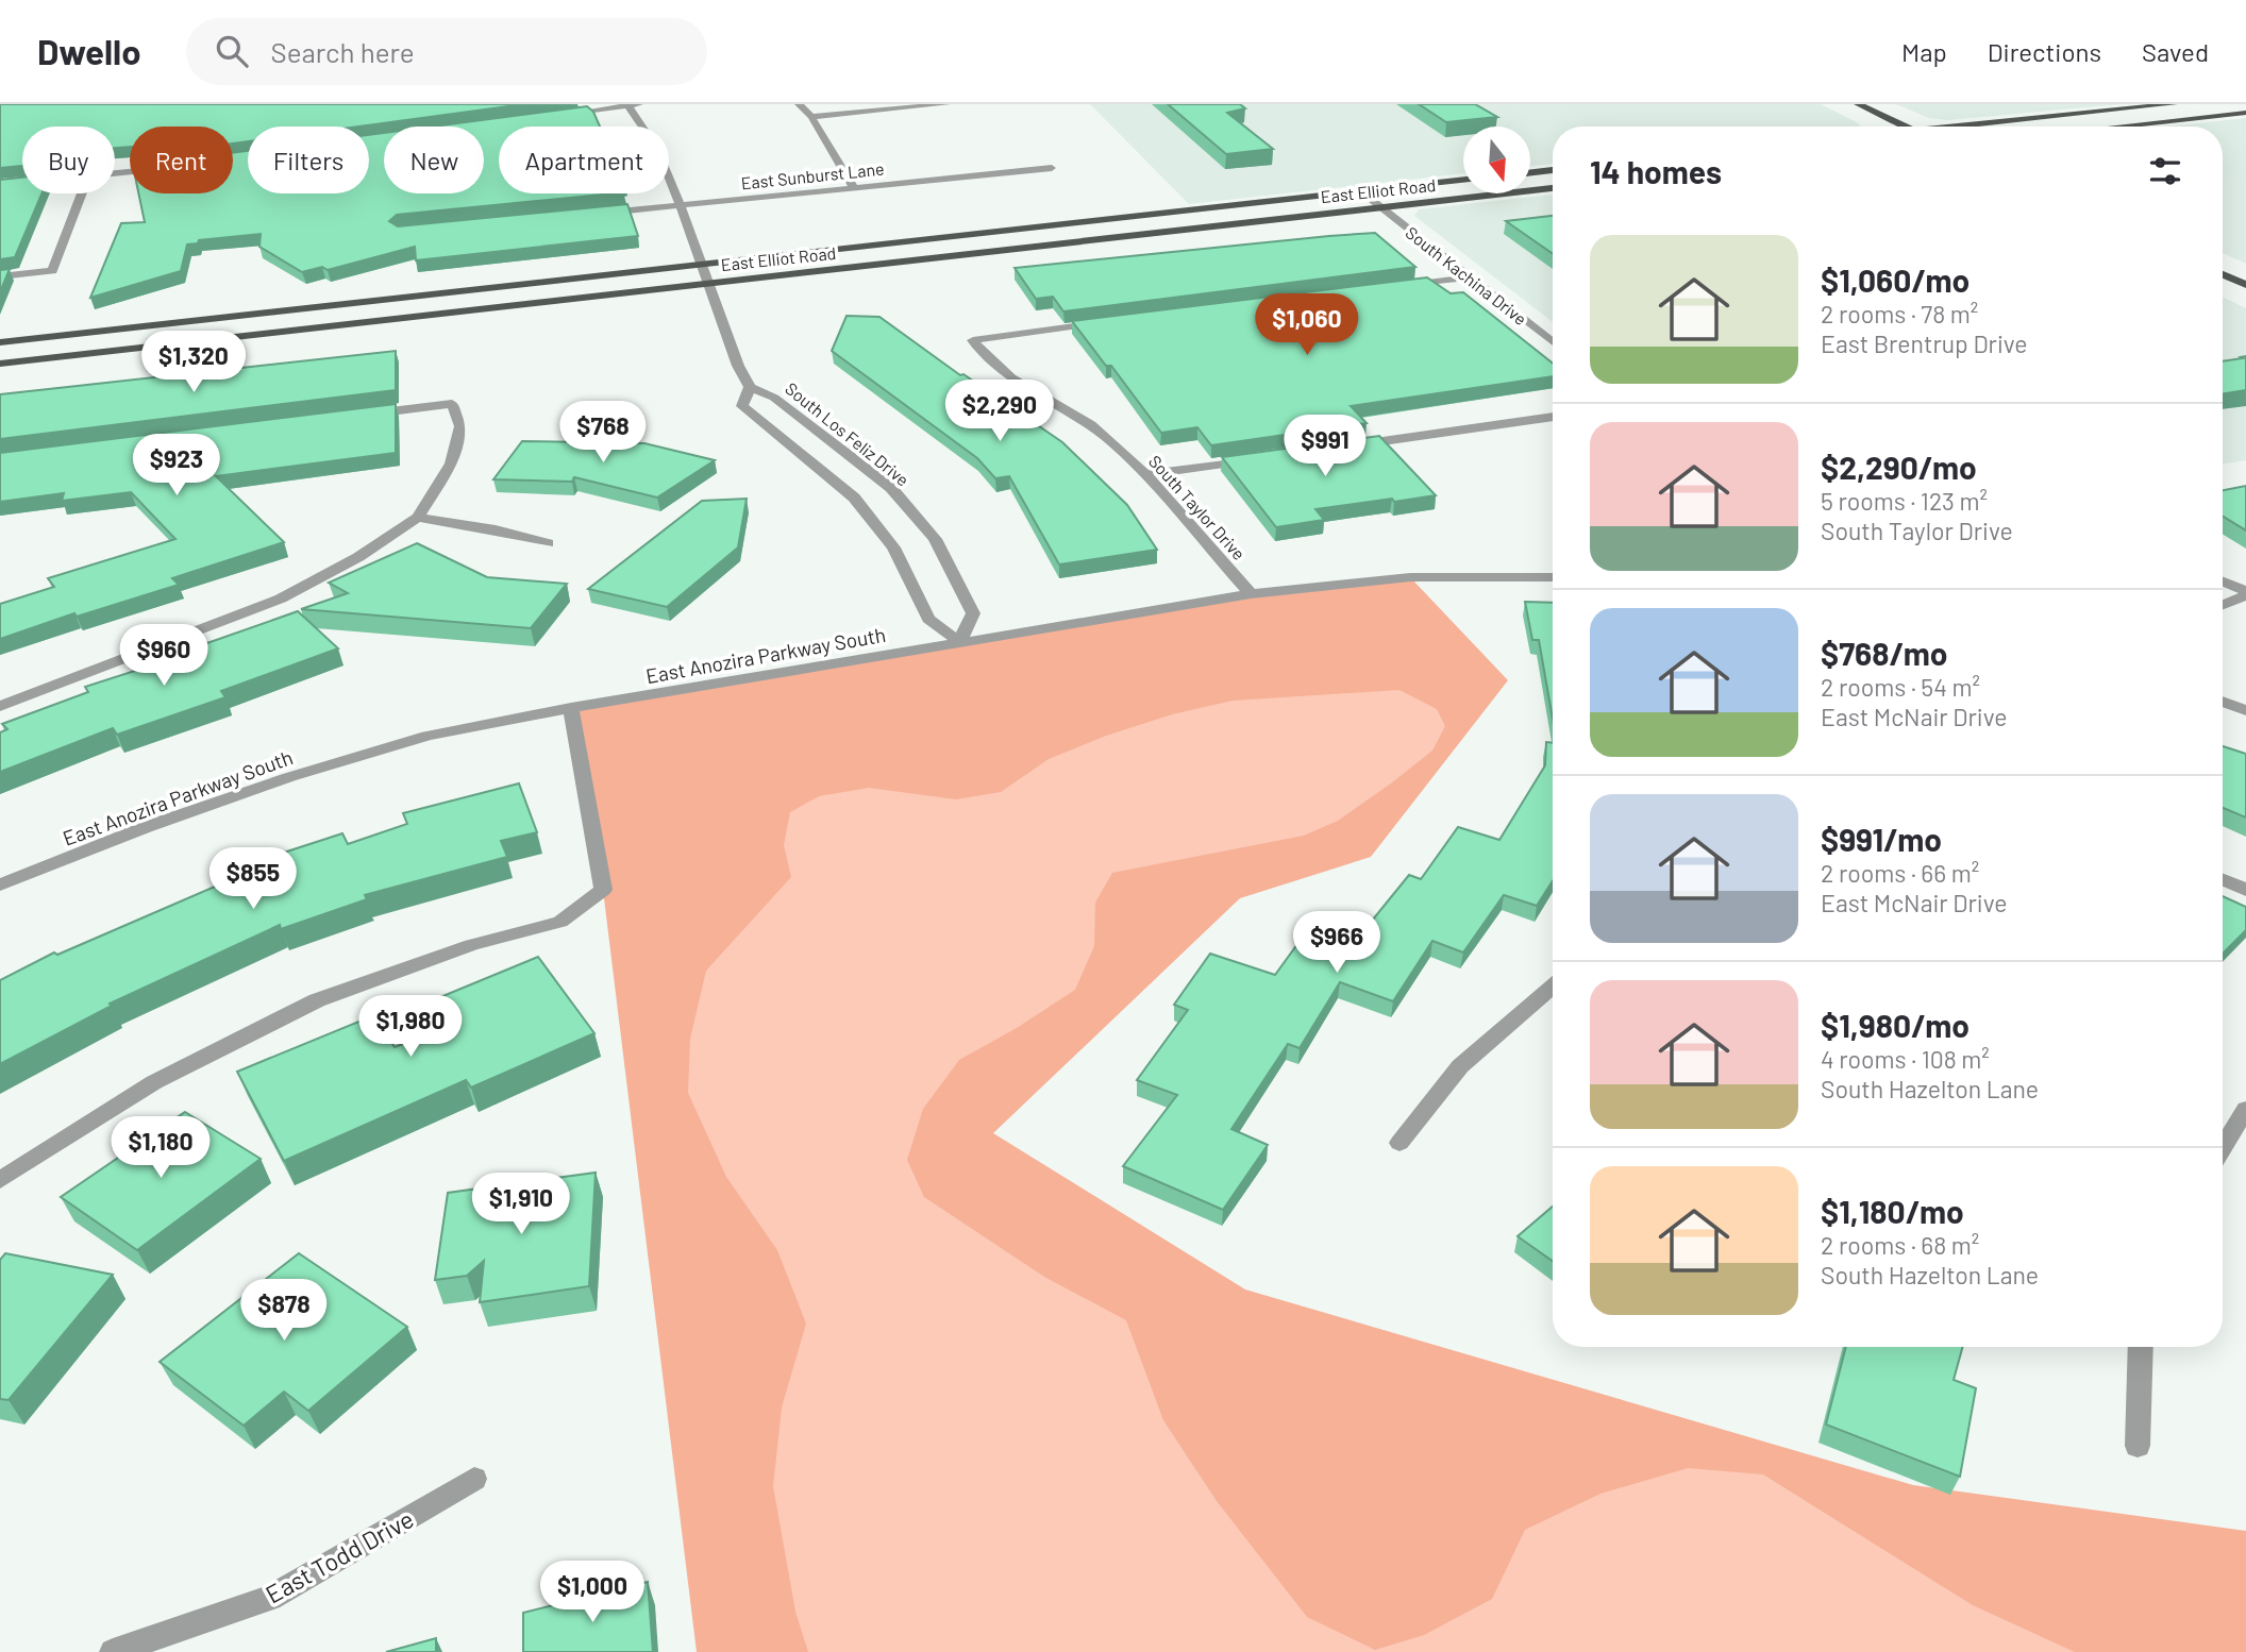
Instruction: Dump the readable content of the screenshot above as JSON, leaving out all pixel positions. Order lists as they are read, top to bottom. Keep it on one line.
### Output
{"streets":{"main road":["East Elliot Road"],"street":["East Sunburst Lane","South Kachina Drive","South Los Feliz Drive","South Taylor Drive","East Anozira Parkway South","East Todd Drive"]},"crossings":[["East Elliot Road","South Kachina Drive"],["South Los Feliz Drive","East Anozira Parkway South"],["South Taylor Drive","East Anozira Parkway South"]],"north":"bottom","page":{"header":"Dwello","search":"Search here","nav":["Map","Directions","Saved"],"chip":["Buy","Rent","Filters","New","Apartment"],"heading":"14 homes","list":[{"name":"$1,060/mo","note":"2 rooms · 78 m² · East Brentrup Drive"},{"name":"$2,290/mo","note":"5 rooms · 123 m² · South Taylor Drive"},{"name":"$768/mo","note":"2 rooms · 54 m² · East McNair Drive"},{"name":"$991/mo","note":"2 rooms · 66 m² · East McNair Drive"},{"name":"$1,980/mo","note":"4 rooms · 108 m² · South Hazelton Lane"},{"name":"$1,180/mo","note":"2 rooms · 68 m² · South Hazelton Lane"}],"price":["$1,060","$1,320","$2,290","$768","$991","$923","$960","$855","$966","$1,980","$1,180","$1,910","$878","$1,000"]}}
